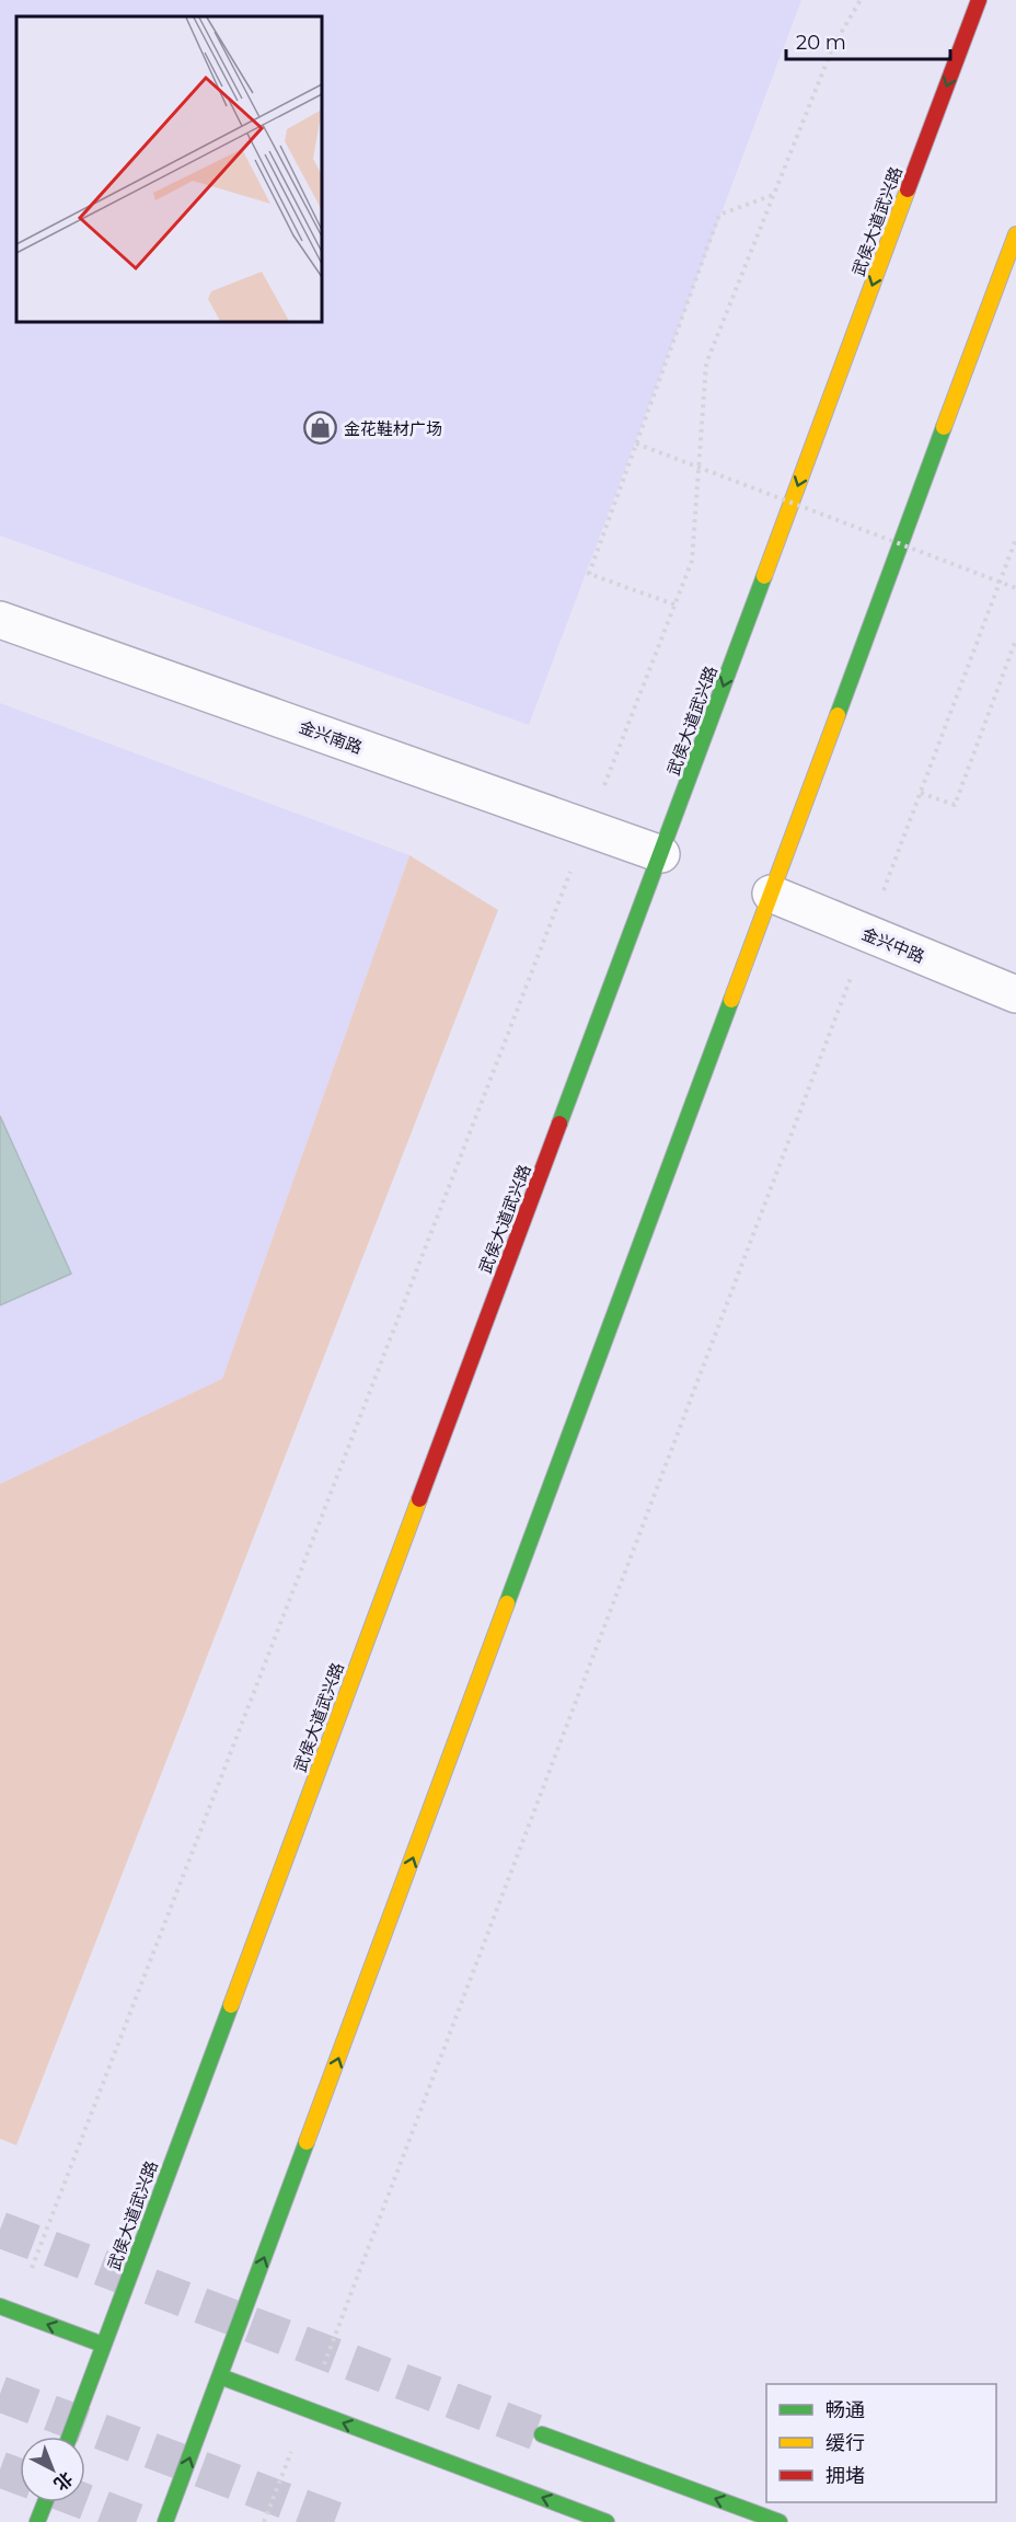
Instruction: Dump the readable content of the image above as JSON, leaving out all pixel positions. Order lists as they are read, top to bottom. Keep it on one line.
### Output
{"streets":{"main road":["武侯大道武兴路"],"street":["金兴南路","金兴中路"]},"crossings":[["武侯大道武兴路","金兴南路"]],"places":{"shop":["金花鞋材广场"]},"legend":["畅通","缓行","拥堵"],"scale_bar":"20 m","north":"bottom right"}
